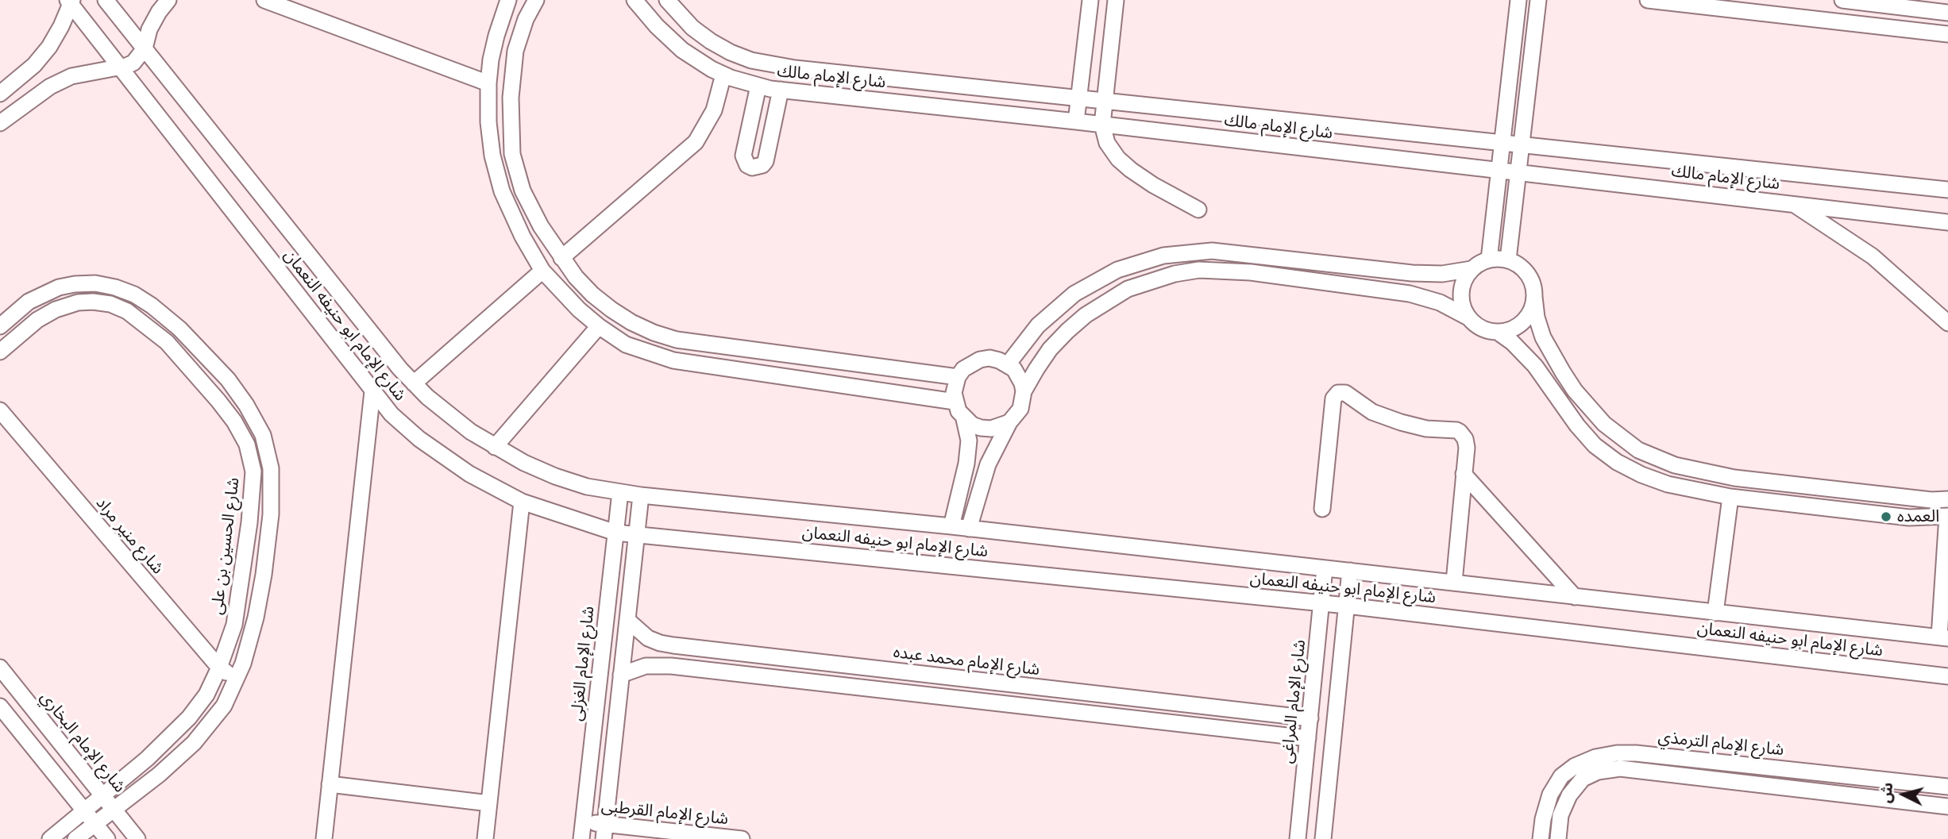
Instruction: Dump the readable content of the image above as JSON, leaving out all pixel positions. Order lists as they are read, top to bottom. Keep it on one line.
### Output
{"streets":{"street":["شارع الإمام مالك","شارع الإمام ابو حنيفه النعمان","شارع منير مراد","شارع الحسين بن على","شارع الإمام محمد عبده","شارع الإمام الغزلى","شارع الإمام المراغى","شارع الإمام البخاري","شارع الإمام الترمذي","شارع الإمام القرطبى"]},"crossings":[["شارع الإمام ابو حنيفه النعمان","شارع الإمام الغزلى"],["شارع الإمام ابو حنيفه النعمان","شارع الإمام المراغى"],["شارع منير مراد","شارع الحسين بن على"],["شارع الحسين بن على","شارع الإمام البخاري"],["شارع الإمام محمد عبده","شارع الإمام المراغى"],["شارع الإمام الغزلى","شارع الإمام القرطبى"]],"places":["العمده"],"north":"left"}
